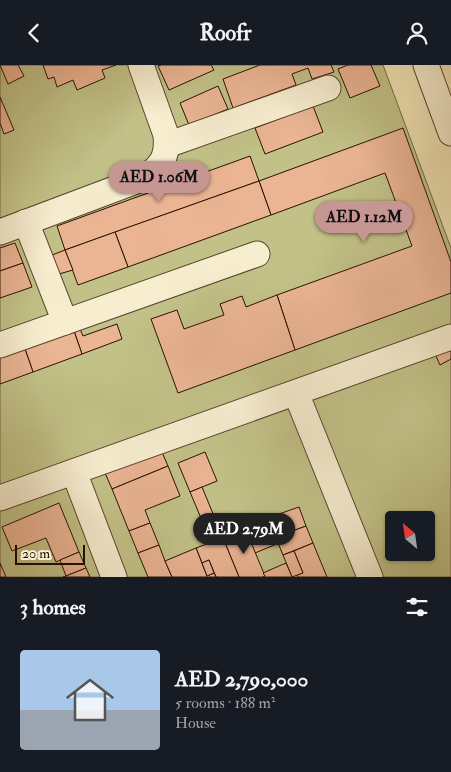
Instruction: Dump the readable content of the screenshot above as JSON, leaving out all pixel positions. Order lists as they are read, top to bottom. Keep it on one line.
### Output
{"scale_bar":"20 m","north":"top left","page":{"header":"Roofr","price":["AED 1.06M","AED 1.12M","AED 2.79M"],"scale":"20 m","heading":"3 homes","list":[{"name":"AED 2,790,000","note":"5 rooms · 188 m² · House"}]}}
